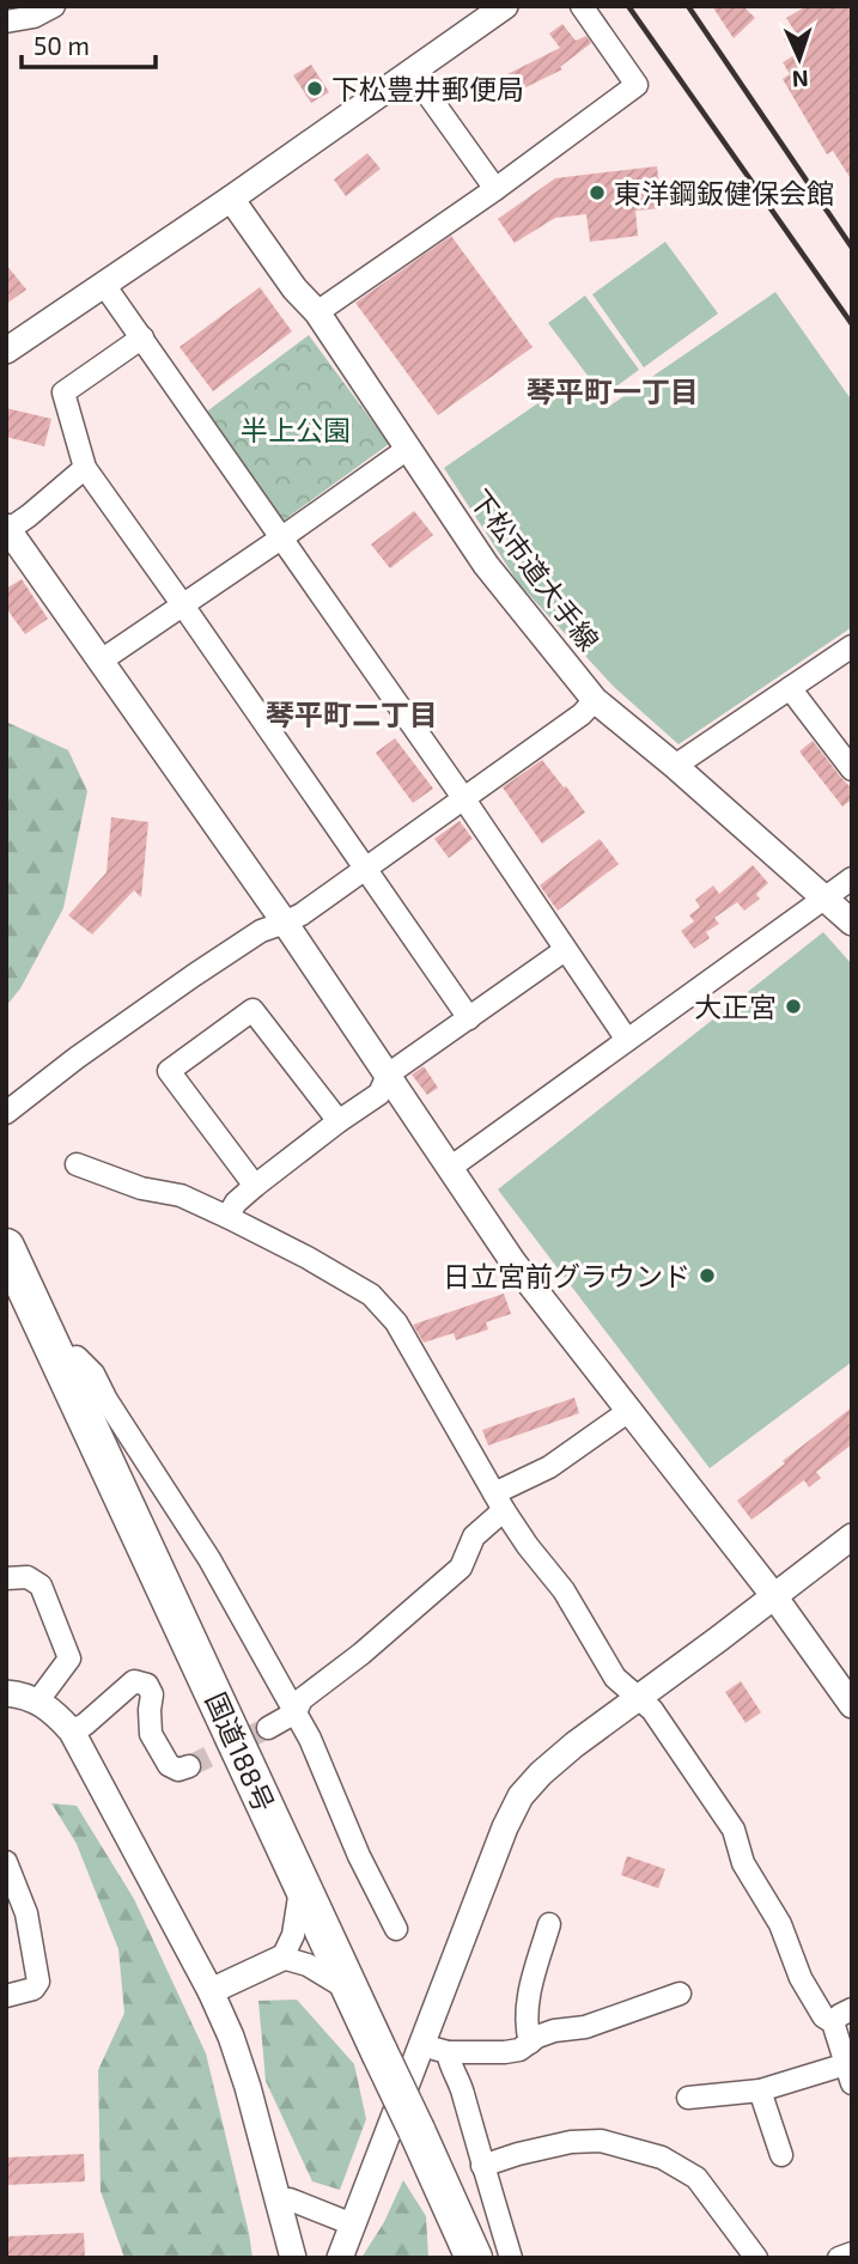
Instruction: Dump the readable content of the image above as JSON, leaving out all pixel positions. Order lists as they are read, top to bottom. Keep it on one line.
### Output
{"streets":{"highway":["国道188号"],"street":["下松市道大手線"]},"districts":["琴平町一丁目","琴平町二丁目"],"parks":["半上公園"],"places":["下松豊井郵便局","東洋鋼鈑健保会館","大正宮","日立宮前グラウンド"],"scale_bar":"50 m","north":"bottom"}
